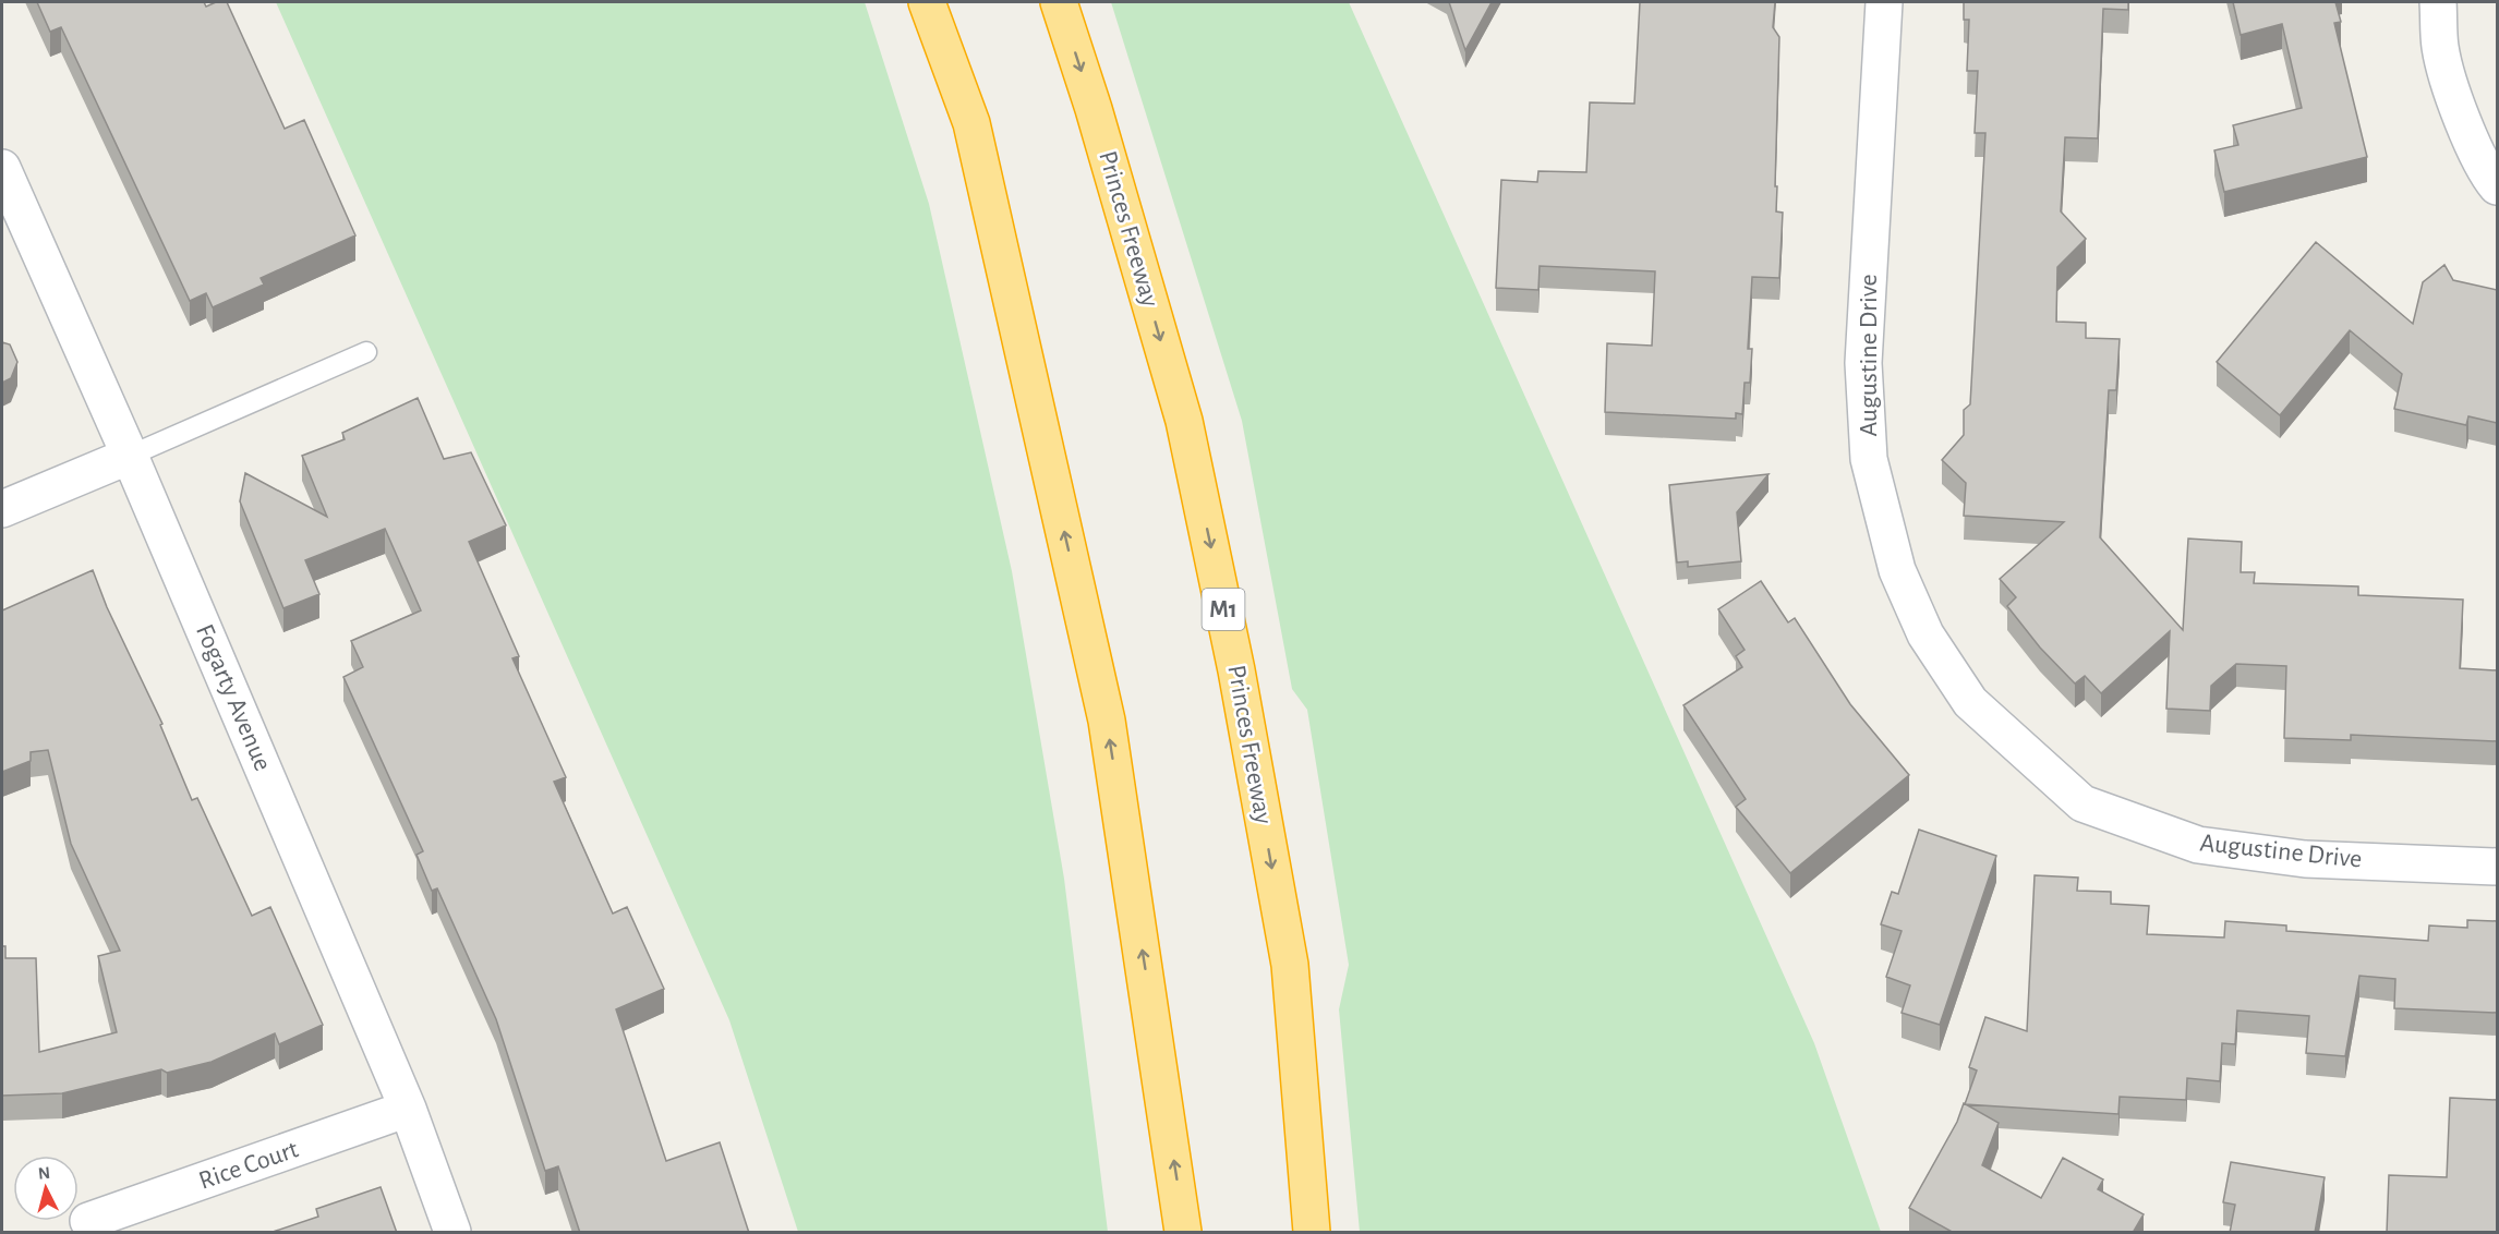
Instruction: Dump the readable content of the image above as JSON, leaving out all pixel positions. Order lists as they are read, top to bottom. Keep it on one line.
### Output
{"streets":{"highway":["Princes Freeway","M1"],"street":["Augustine Drive","Fogarty Avenue","Rice Court"]},"crossings":[["Fogarty Avenue","Rice Court"]],"north":"top"}
